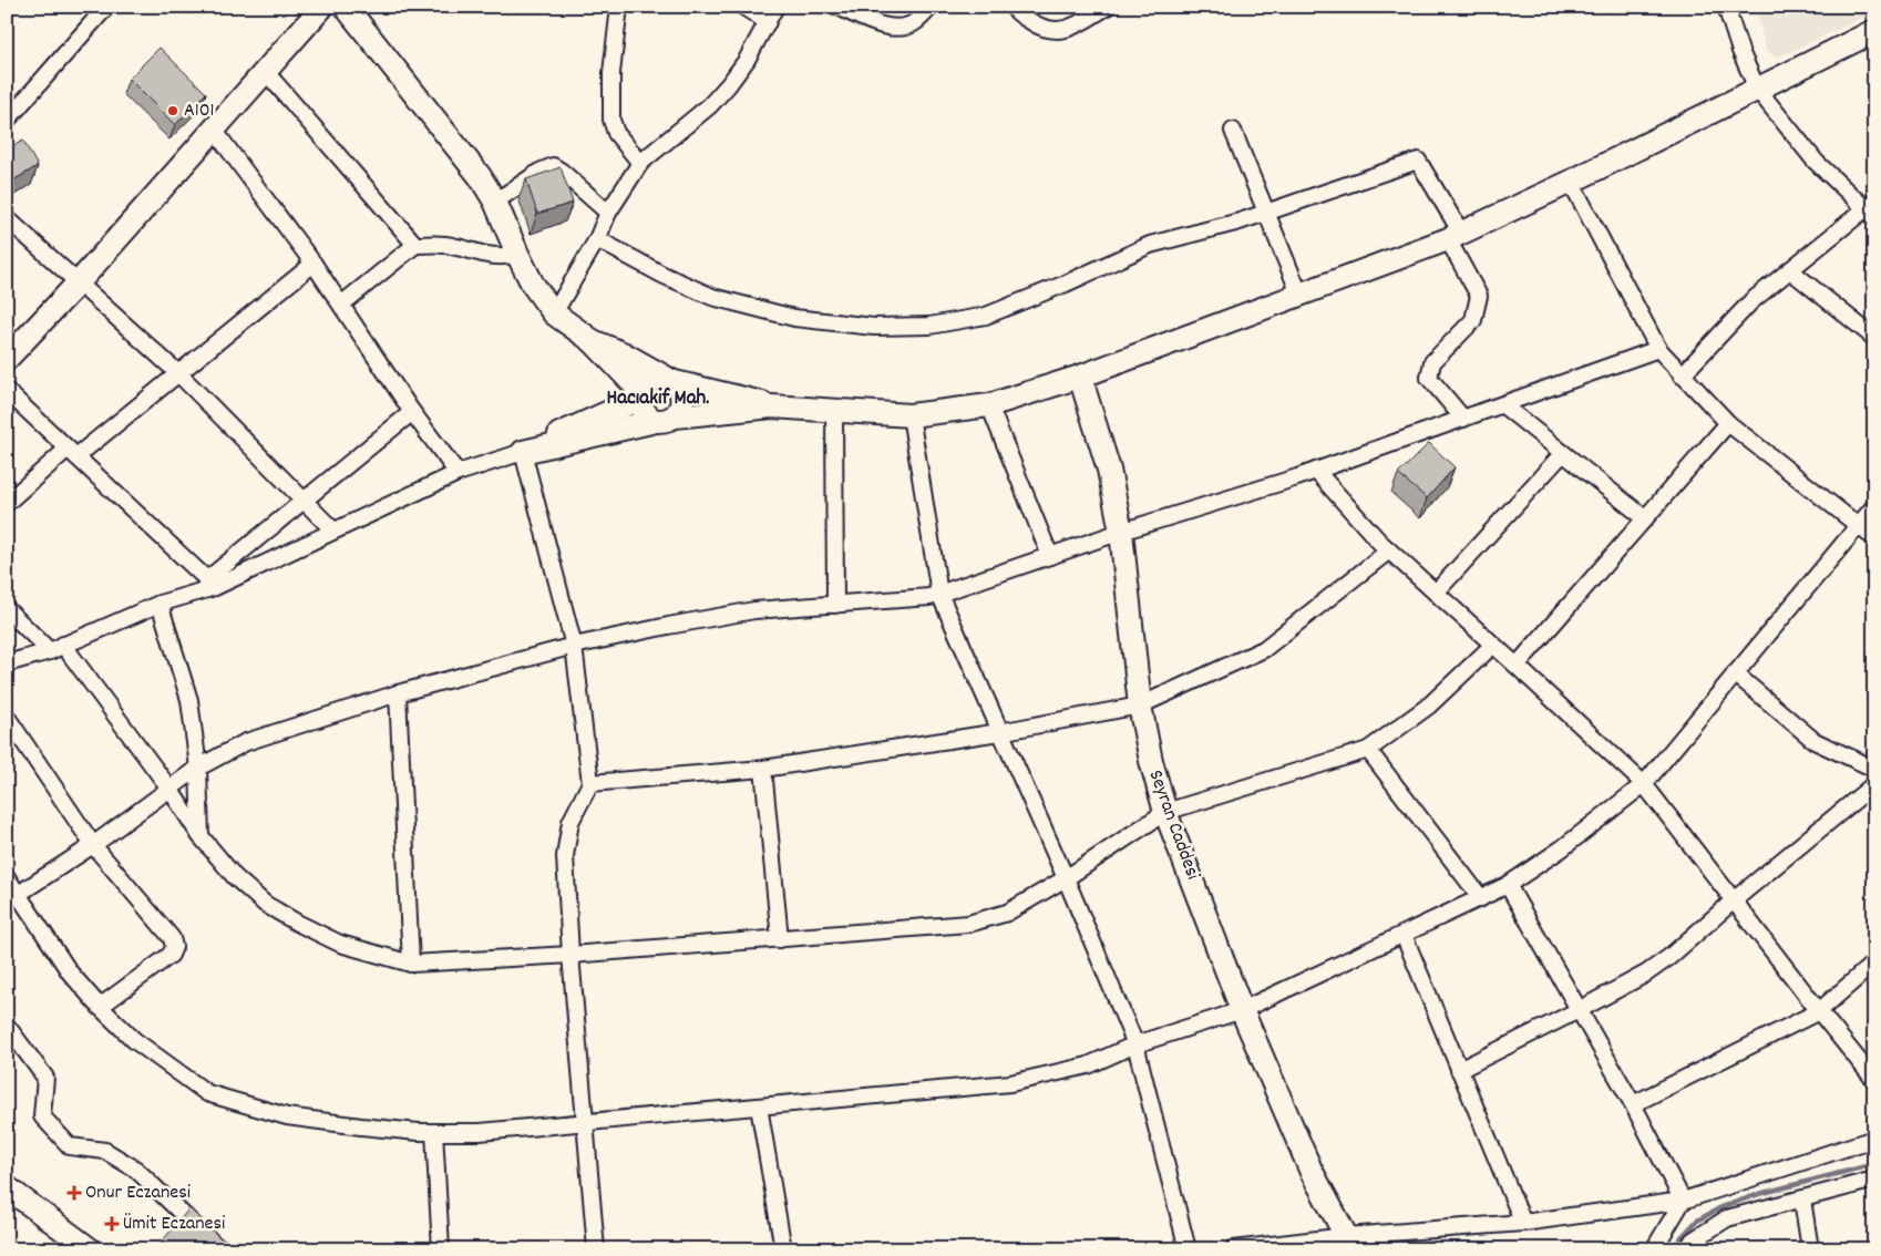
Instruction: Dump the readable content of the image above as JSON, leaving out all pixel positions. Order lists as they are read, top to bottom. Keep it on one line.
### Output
{"streets":{"street":["Seyran Caddesi"]},"districts":["Hacıakif Mah."],"places":{"other":["A101"],"health":["Onur Eczanesi","Ümit Eczanesi"]}}
